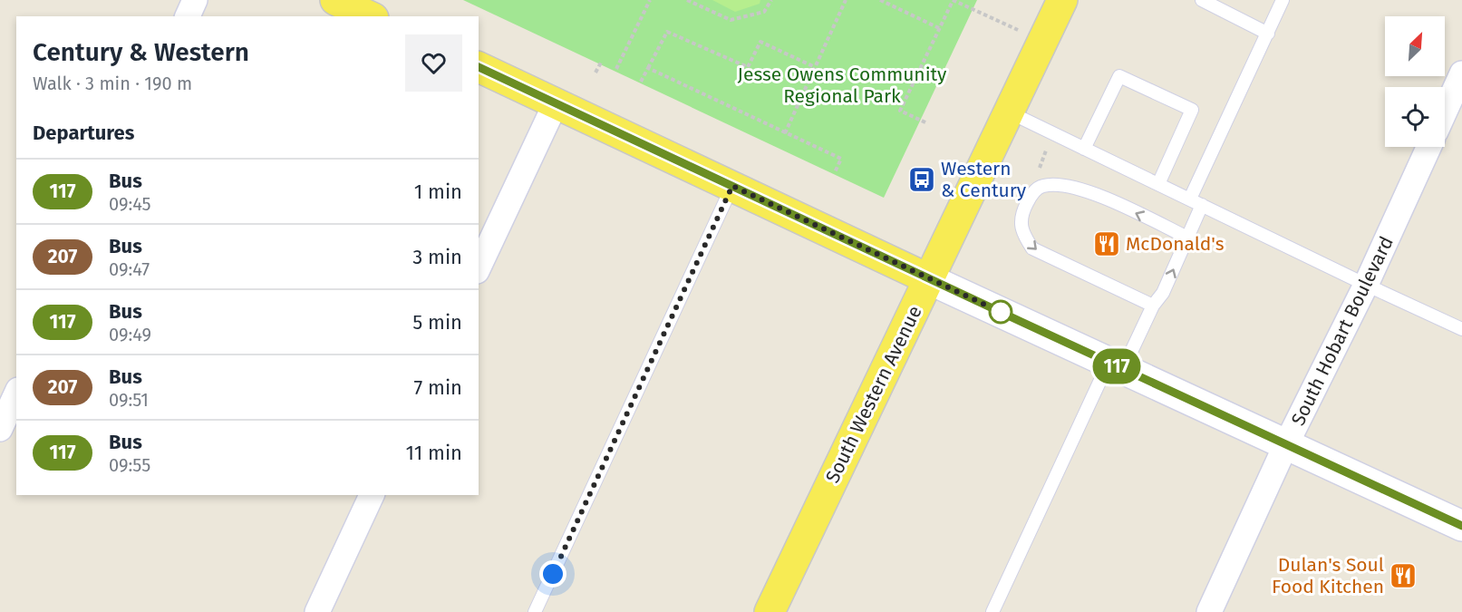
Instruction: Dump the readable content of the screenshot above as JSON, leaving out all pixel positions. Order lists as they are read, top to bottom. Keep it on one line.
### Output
{"streets":{"main road":["South Western Avenue"],"street":["South Hobart Boulevard"]},"parks":["Jesse Owens Community Regional Park"],"places":{"bus stop":["Western & Century"],"restaurant":["McDonald's","Dulan's Soul Food Kitchen"]},"lines":["bus line 117"],"north":"top right","page":{"on_map":"117","heading":[["Century & Western","Walk · 3 min · 190 m"],"Departures"],"list":[{"mark":"117","name":"Bus","note":"09:45","value":"1 min"},{"mark":"207","name":"Bus","note":"09:47","value":"3 min"},{"mark":"117","name":"Bus","note":"09:49","value":"5 min"},{"mark":"207","name":"Bus","note":"09:51","value":"7 min"},{"mark":"117","name":"Bus","note":"09:55","value":"11 min"}]}}
